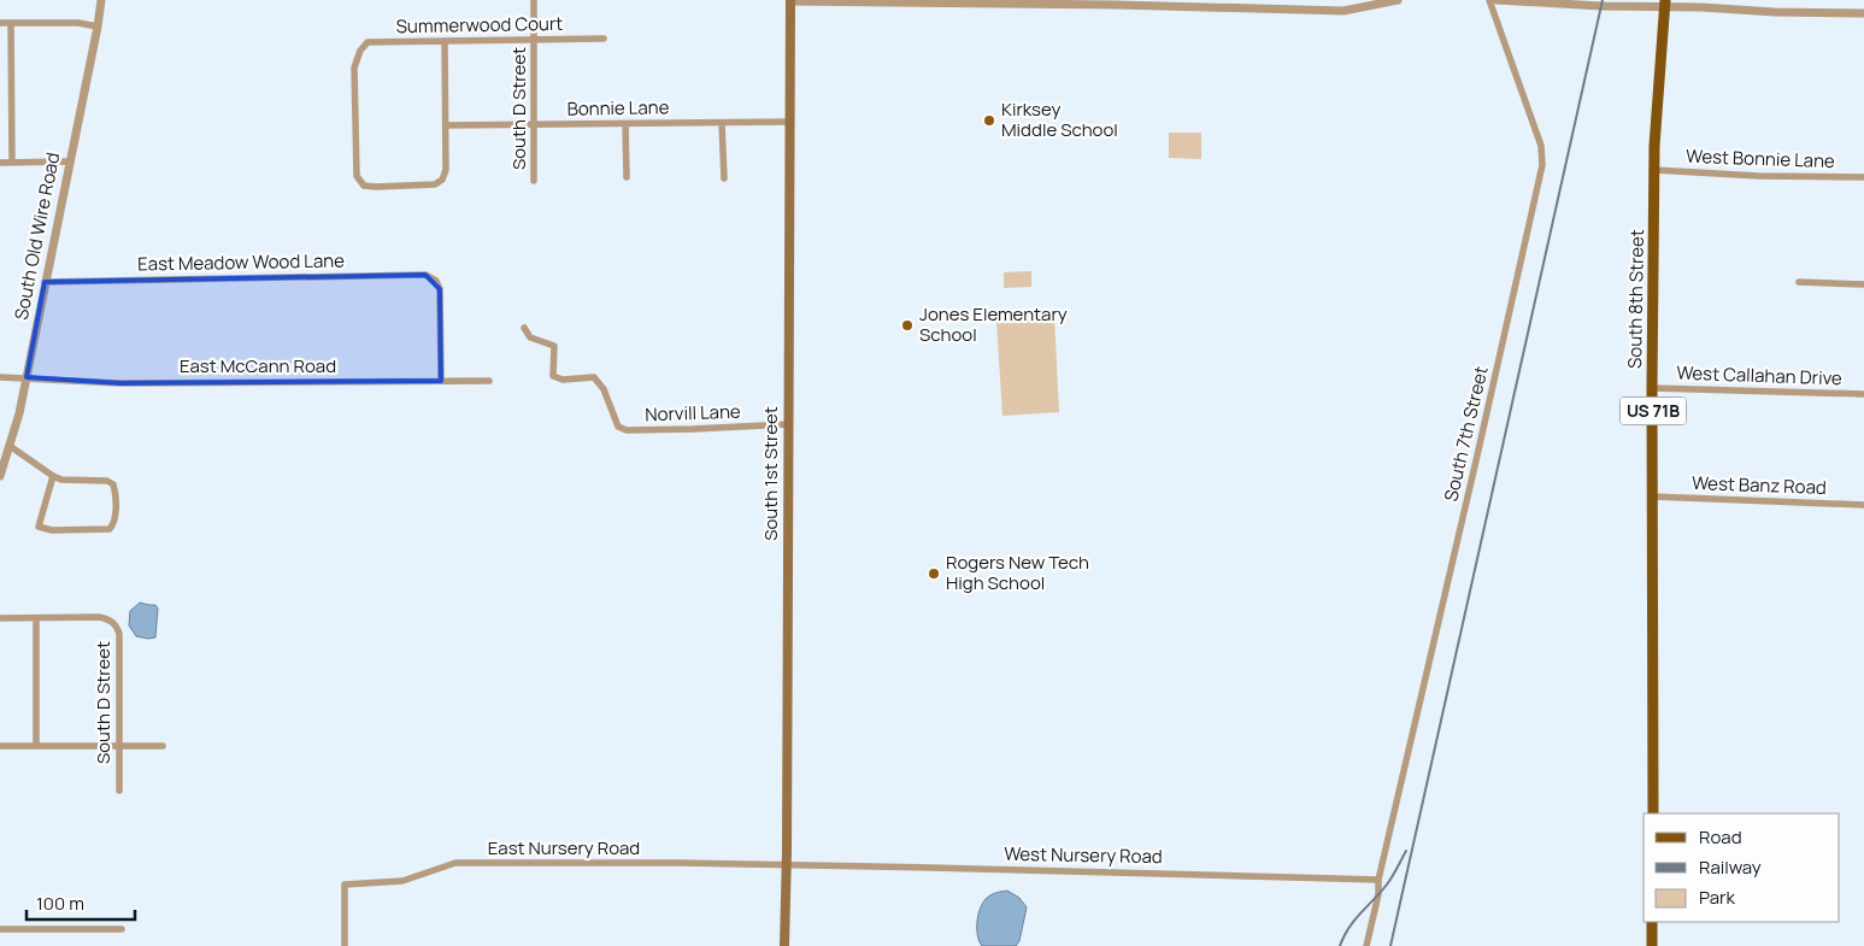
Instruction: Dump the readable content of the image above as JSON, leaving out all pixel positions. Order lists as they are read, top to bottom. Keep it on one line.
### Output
{"streets":{"main road":["South 8th Street","US 71B","South 1st Street"],"street":["Summerwood Court","South D Street","Bonnie Lane","West Bonnie Lane","South Old Wire Road","East Meadow Wood Lane","East McCann Road","West Callahan Drive","Norvill Lane","South 7th Street","West Banz Road","East Nursery Road","West Nursery Road"]},"crossings":[["Summerwood Court","South D Street"],["Summerwood Court","Bonnie Lane"],["South D Street","Bonnie Lane"],["Bonnie Lane","South 1st Street"],["West Bonnie Lane","South 8th Street"],["South Old Wire Road","East Meadow Wood Lane"],["South Old Wire Road","East McCann Road"],["East Meadow Wood Lane","East McCann Road"],["South 8th Street","West Callahan Drive"],["South 8th Street","West Banz Road"],["Norvill Lane","South 1st Street"],["South 7th Street","West Nursery Road"],["South 1st Street","East Nursery Road"],["South 1st Street","West Nursery Road"],["East Nursery Road","West Nursery Road"]],"places":["Kirksey Middle School","Jones Elementary School","Rogers New Tech High School"],"legend":["Road","Railway","Park"],"scale_bar":"100 m"}
